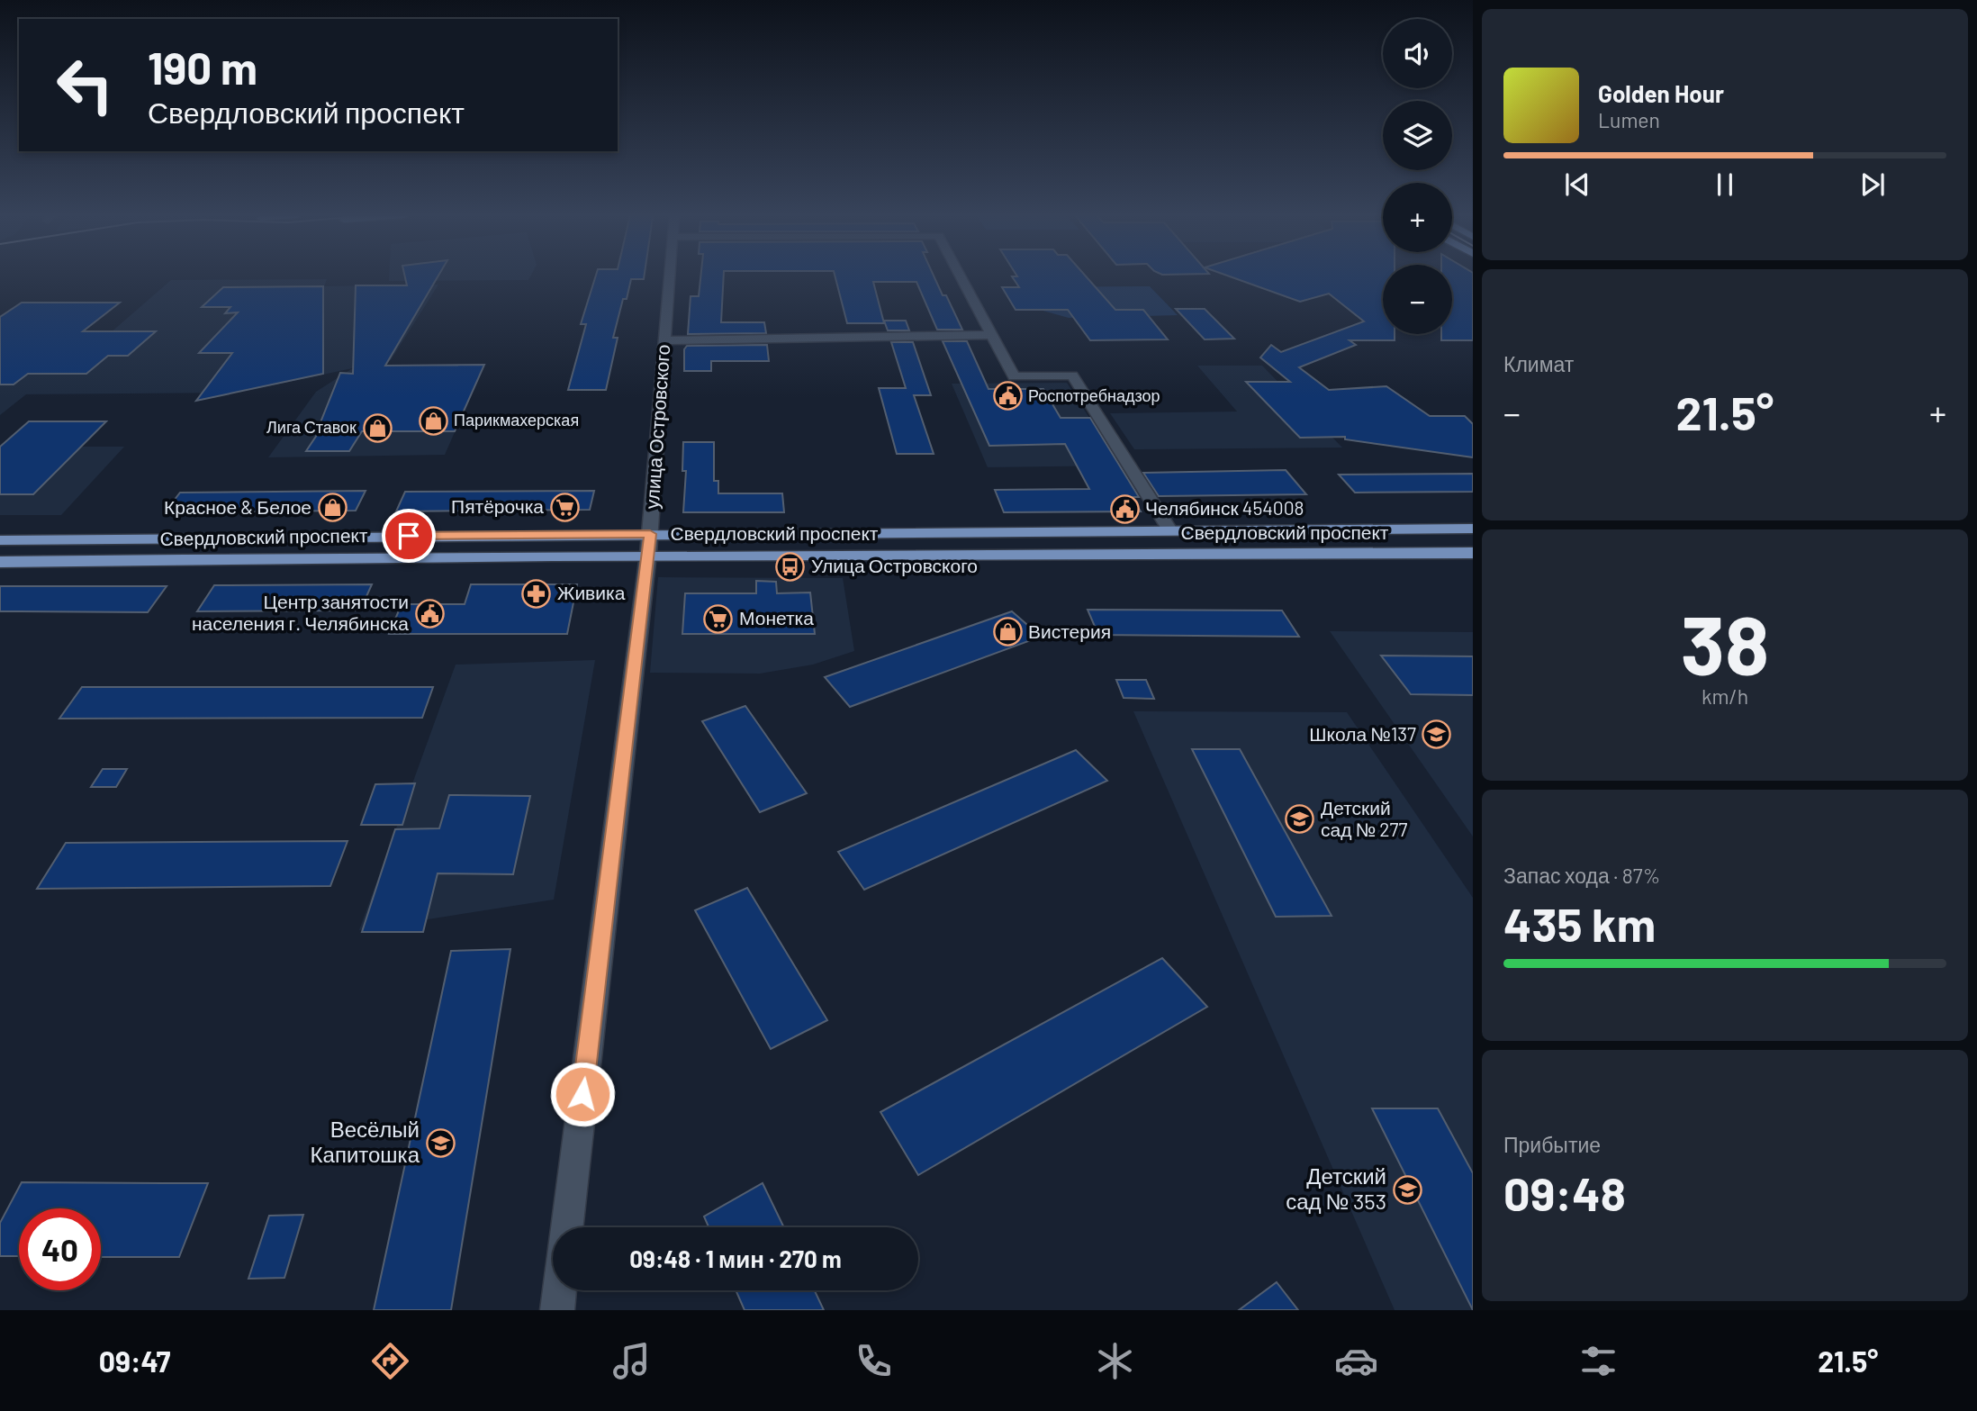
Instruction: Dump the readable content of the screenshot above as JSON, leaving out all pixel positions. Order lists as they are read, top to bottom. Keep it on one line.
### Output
{"streets":{"main road":["Свердловский проспект"],"street":["улица Островского"]},"crossings":[["улица Островского","Свердловский проспект"]],"places":{"public building":["Роспотребнадзор","Челябинск 454008","Центр занятости населения г. Челябинска"],"shop":["Парикмахерская","Лига Ставок","Красное & Белое","Вистерия"],"supermarket":["Пятёрочка","Монетка"],"bus stop":["Улица Островского"],"pharmacy":["Живика"],"school or university":["Школа №137","Детский сад № 277","Весёлый Капитошка","Детский сад № 353"]},"page":{"map_buttons":["+","−"],"turn":["190 m","Свердловский проспект"],"song":["Golden Hour","Lumen"],"tile":["Климат",["38","km/h"],["Запас хода · 87%","435 km"],["Прибытие","09:48"]],"heat":["−","21.5°","+"],"limit":"40","trip":"09:48 · 1 мин · 270 m","tabs":["09:47","21.5°"]}}
